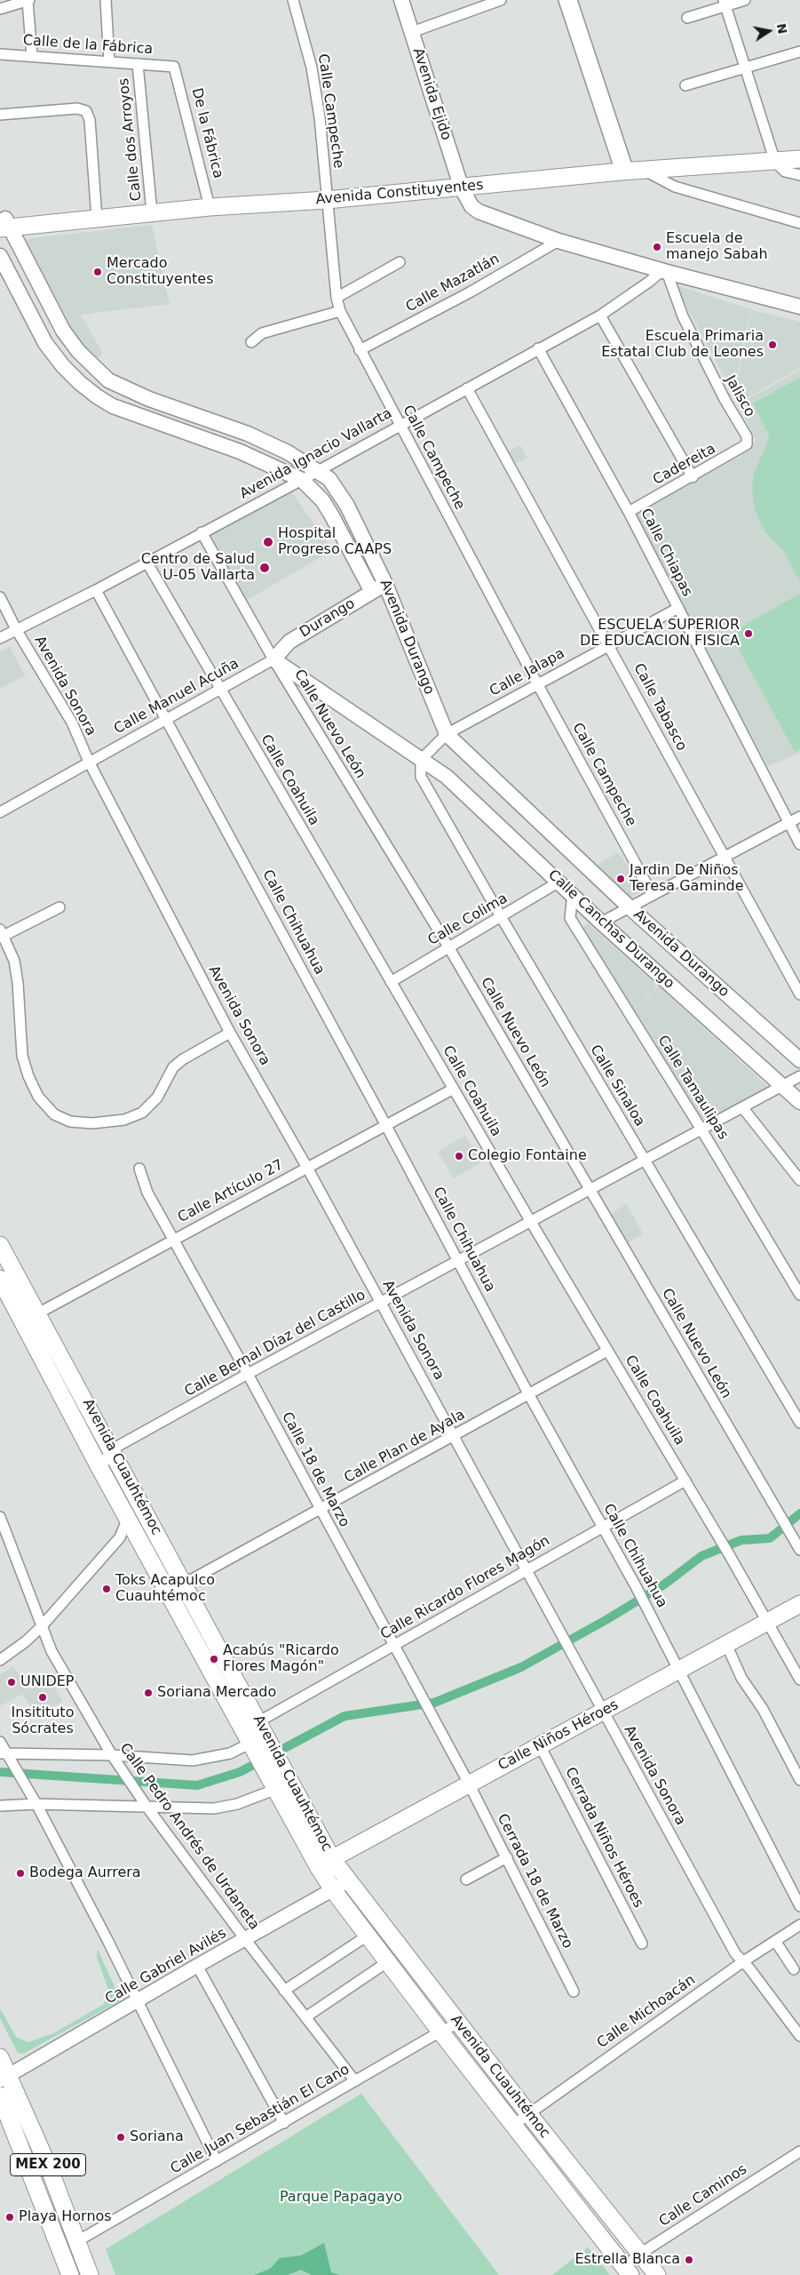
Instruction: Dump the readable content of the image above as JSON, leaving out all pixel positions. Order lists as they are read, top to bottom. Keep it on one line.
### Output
{"streets":{"main road":["Avenida Ejido","Avenida Constituyentes","Durango","Avenida Durango","Calle Canchas Durango","Avenida Cuauhtémoc","Calle Niños Héroes","MEX 200"],"street":["Calle de la Fábrica","Calle Campeche","De la Fábrica","Calle dos Arroyos","Calle Mazatlán","Jalisco","Avenida Ignacio Vallarta","Cadereita","Calle Chiapas","Calle Jalapa","Avenida Sonora","Calle Manuel Acuña","Calle Tabasco","Calle Nuevo León","Calle Coahuila","Calle Colima","Calle Chihuahua","Calle Sinaloa","Calle Tamaulipas","Calle Artículo 27","Calle Bernal Díaz del Castillo","Calle Plan de Ayala","Calle 18 de Marzo","Calle Ricardo Flores Magón","Calle Pedro Andrés de Urdaneta","Cerrada Niños Héroes","Cerrada 18 de Marzo","Calle Gabriel Avilés","Calle Michoacán","Calle Juan Sebastián El Cano","Calle Caminos"]},"crossings":[["Calle de la Fábrica","De la Fábrica"],["Calle de la Fábrica","Calle dos Arroyos"],["Avenida Ejido","Avenida Constituyentes"],["Calle Campeche","Avenida Constituyentes"],["Calle Campeche","Calle Mazatlán"],["Calle Campeche","Avenida Ignacio Vallarta"],["Calle Campeche","Calle Jalapa"],["De la Fábrica","Avenida Constituyentes"],["Calle dos Arroyos","Avenida Constituyentes"],["Avenida Constituyentes","Avenida Durango"],["Jalisco","Avenida Ignacio Vallarta"],["Jalisco","Cadereita"],["Avenida Ignacio Vallarta","Calle Chiapas"],["Avenida Ignacio Vallarta","Avenida Durango"],["Avenida Ignacio Vallarta","Avenida Sonora"],["Avenida Ignacio Vallarta","Calle Tabasco"],["Avenida Ignacio Vallarta","Calle Nuevo León"],["Avenida Ignacio Vallarta","Calle Coahuila"],["Avenida Ignacio Vallarta","Calle Chihuahua"],["Cadereita","Calle Chiapas"],["Calle Chiapas","Calle Jalapa"],["Durango","Avenida Durango"],["Durango","Calle Manuel Acuña"],["Durango","Calle Nuevo León"],["Avenida Durango","Calle Jalapa"],["Calle Jalapa","Calle Tabasco"],["Calle Jalapa","Calle Canchas Durango"],["Calle Jalapa","Calle Sinaloa"],["Avenida Sonora","Calle Manuel Acuña"],["Avenida Sonora","Calle Artículo 27"],["Avenida Sonora","Calle Bernal Díaz del Castillo"],["Avenida Sonora","Calle Plan de Ayala"],["Avenida Sonora","Calle Ricardo Flores Magón"],["Avenida Sonora","Calle Niños Héroes"],["Avenida Sonora","Calle Michoacán"],["Calle Manuel Acuña","Calle Nuevo León"],["Calle Manuel Acuña","Calle Coahuila"],["Calle Manuel Acuña","Calle Chihuahua"],["Calle Nuevo León","Calle Colima"],["Calle Nuevo León","Calle Bernal Díaz del Castillo"],["Calle Coahuila","Calle Colima"],["Calle Coahuila","Calle Artículo 27"],["Calle Coahuila","Calle Bernal Díaz del Castillo"],["Calle Coahuila","Calle Plan de Ayala"],["Calle Coahuila","Calle Ricardo Flores Magón"],["Calle Coahuila","Calle Niños Héroes"],["Calle Colima","Calle Canchas Durango"],["Calle Colima","Calle Sinaloa"],["Calle Chihuahua","Calle Artículo 27"],["Calle Chihuahua","Calle Bernal Díaz del Castillo"],["Calle Chihuahua","Calle Plan de Ayala"],["Calle Chihuahua","Calle Ricardo Flores Magón"],["Calle Chihuahua","Calle Niños Héroes"],["Calle Canchas Durango","Calle Sinaloa"],["Calle Canchas Durango","Calle Tamaulipas"],["Calle Canchas Durango","Calle Bernal Díaz del Castillo"],["Calle Sinaloa","Calle Bernal Díaz del Castillo"],["Calle Tamaulipas","Calle Bernal Díaz del Castillo"],["Calle Artículo 27","Avenida Cuauhtémoc"],["Calle Artículo 27","Calle 18 de Marzo"],["Calle Bernal Díaz del Castillo","Avenida Cuauhtémoc"],["Calle Bernal Díaz del Castillo","Calle 18 de Marzo"],["Calle Plan de Ayala","Avenida Cuauhtémoc"],["Calle Plan de Ayala","Calle 18 de Marzo"],["Avenida Cuauhtémoc","Calle Ricardo Flores Magón"],["Avenida Cuauhtémoc","Calle Niños Héroes"],["Avenida Cuauhtémoc","Calle Gabriel Avilés"],["Avenida Cuauhtémoc","Calle Michoacán"],["Avenida Cuauhtémoc","Calle Juan Sebastián El Cano"],["Avenida Cuauhtémoc","Calle Caminos"],["Calle 18 de Marzo","Calle Ricardo Flores Magón"],["Calle 18 de Marzo","Calle Niños Héroes"],["Calle 18 de Marzo","Cerrada 18 de Marzo"],["Calle Niños Héroes","Cerrada Niños Héroes"],["Calle Niños Héroes","Cerrada 18 de Marzo"],["Calle Pedro Andrés de Urdaneta","Calle Gabriel Avilés"],["Calle Pedro Andrés de Urdaneta","Calle Juan Sebastián El Cano"],["Calle Gabriel Avilés","MEX 200"],["Calle Juan Sebastián El Cano","MEX 200"]],"parks":["Parque Papagayo"],"places":["Escuela de manejo Sabah","Mercado Constituyentes","Escuela Primaria Estatal Club de Leones","Hospital Progreso CAAPS","Centro de Salud U-05 Vallarta","ESCUELA SUPERIOR DE EDUCACION FISICA","Jardin De Niños Teresa Gaminde","Colegio Fontaine","Toks Acapulco Cuauhtémoc","Acabús \"Ricardo Flores Magón\"","UNIDEP","Soriana Mercado","Insitituto Sócrates","Bodega Aurrera","Soriana","Playa Hornos","Estrella Blanca"],"north":"right"}
